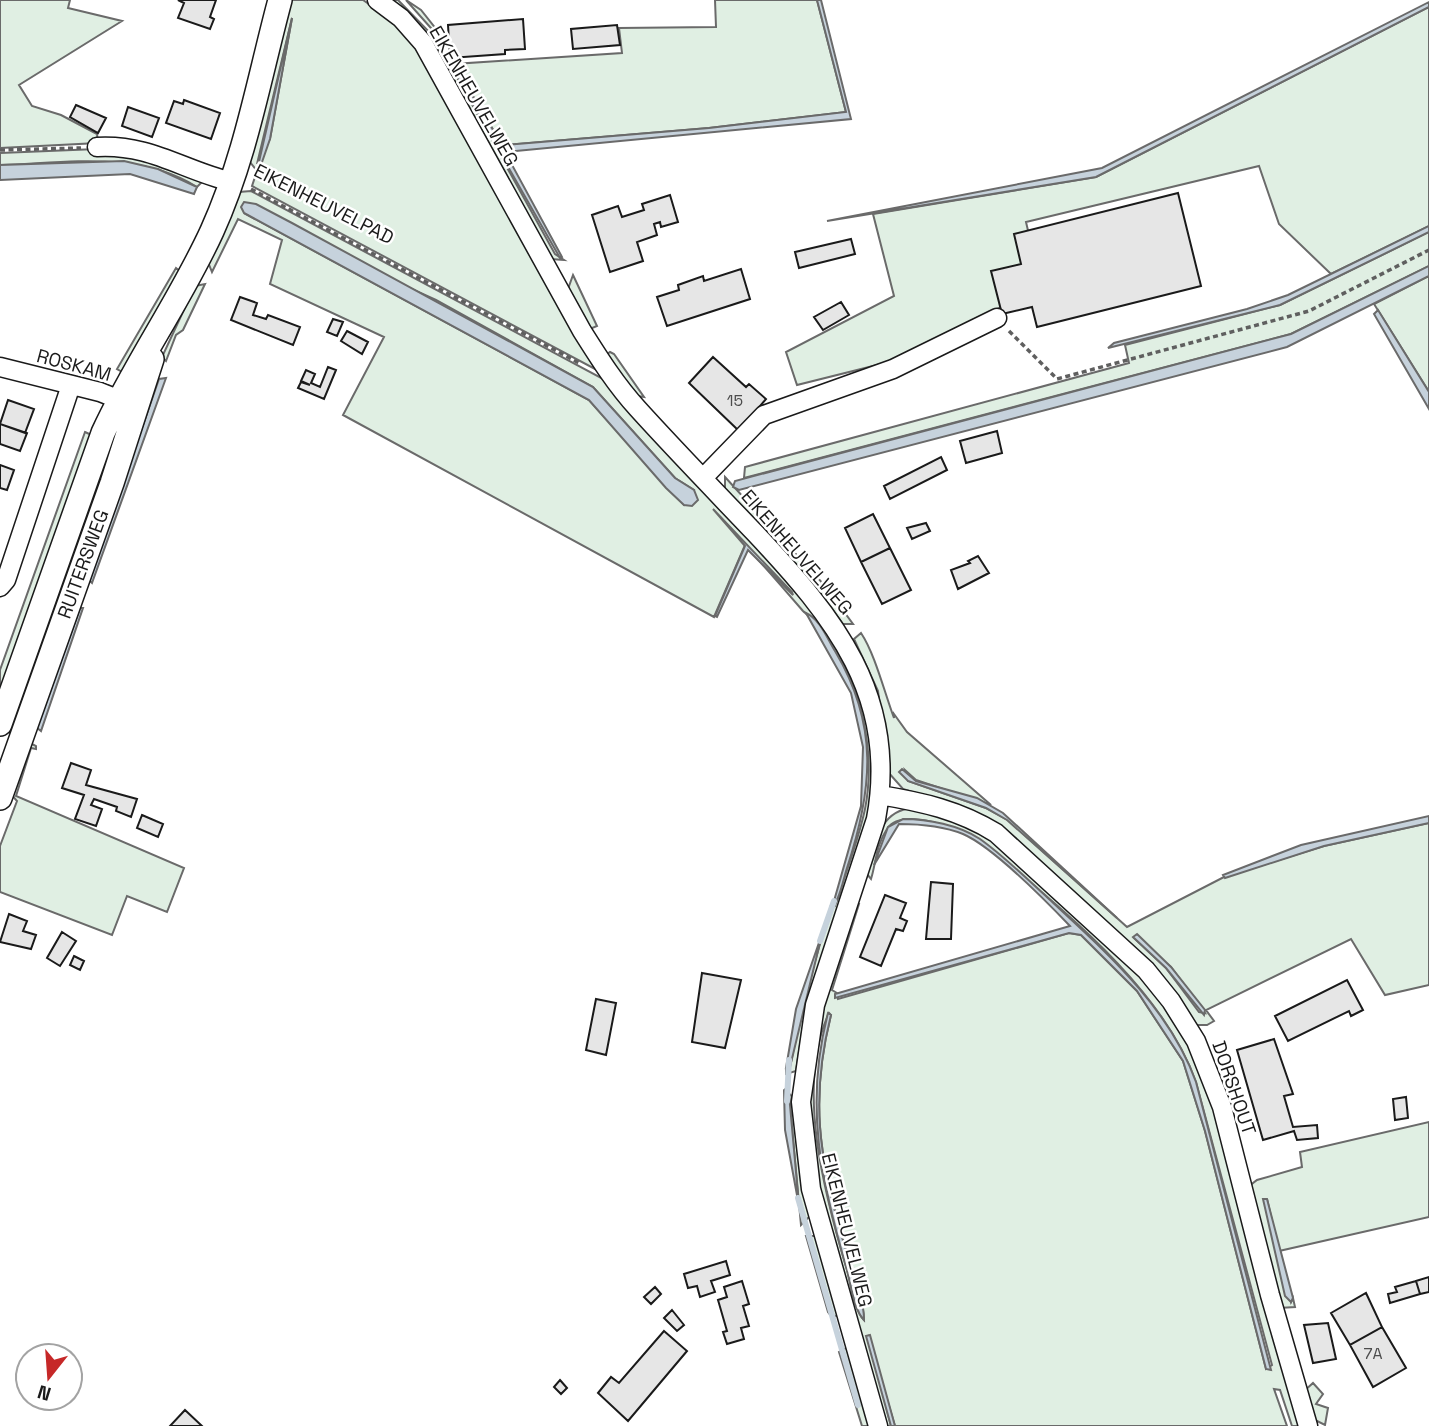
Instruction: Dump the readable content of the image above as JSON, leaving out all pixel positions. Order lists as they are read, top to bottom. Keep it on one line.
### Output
{"streets":{"street":["EIKENHEUVELWEG","EIKENHEUVELPAD","ROSKAM","RUITERSWEG","DORSHOUT"]},"crossings":[["EIKENHEUVELWEG","EIKENHEUVELPAD"],["EIKENHEUVELWEG","DORSHOUT"],["EIKENHEUVELPAD","RUITERSWEG"],["ROSKAM","RUITERSWEG"]],"house_numbers":["15","7A"],"north":"bottom"}
